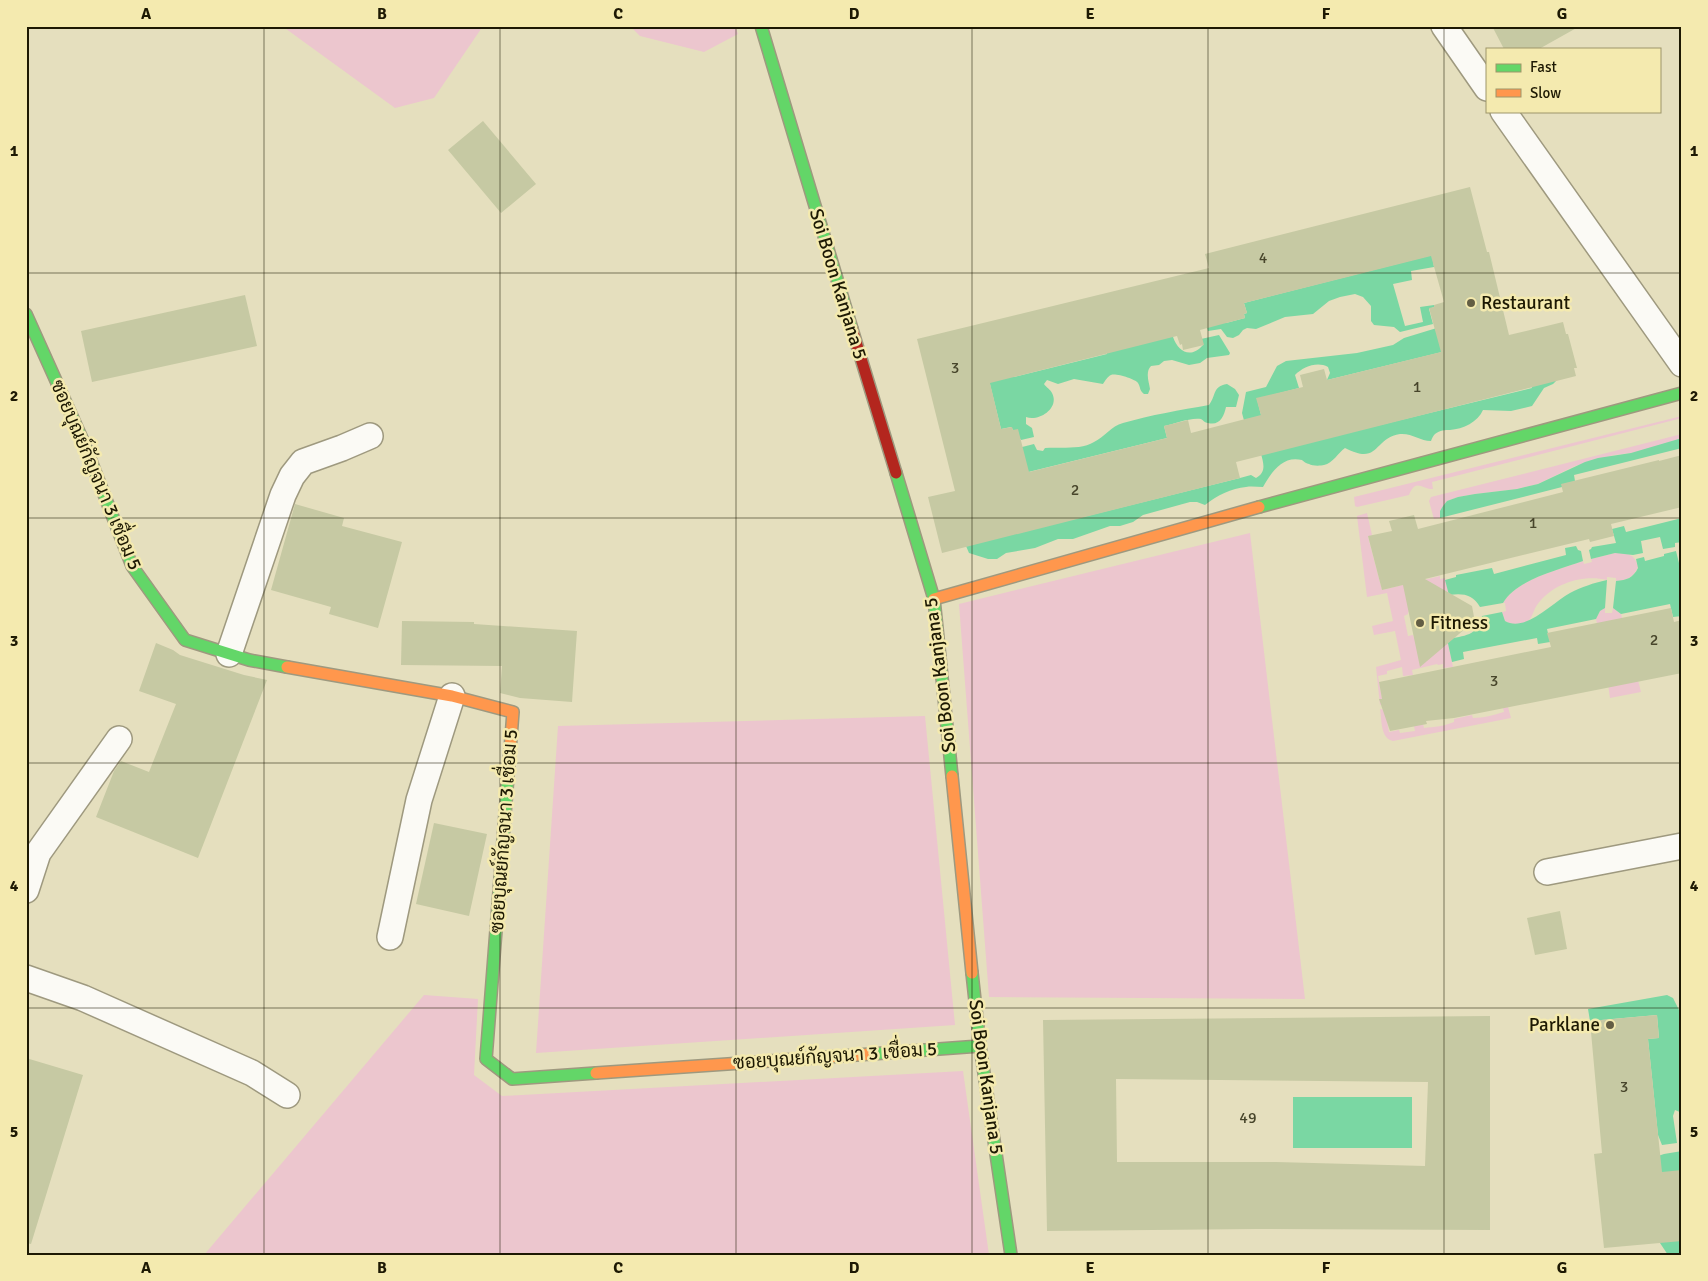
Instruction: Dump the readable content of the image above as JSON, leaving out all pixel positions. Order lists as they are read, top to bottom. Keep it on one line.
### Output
{"streets":{"street":["Soi Boon Kanjana 5","ซอยบุณย์กัญจนา 3 เชื่อม 5"]},"crossings":[["Soi Boon Kanjana 5","ซอยบุณย์กัญจนา 3 เชื่อม 5"]],"places":["Restaurant","Fitness","Parklane"],"house_numbers":["4","3","1","2","1","2","3","3","49"],"legend":["Fast","Slow"],"grid":{"columns":["A","B","C","D","E","F","G"],"rows":["1","2","3","4","5"]}}
